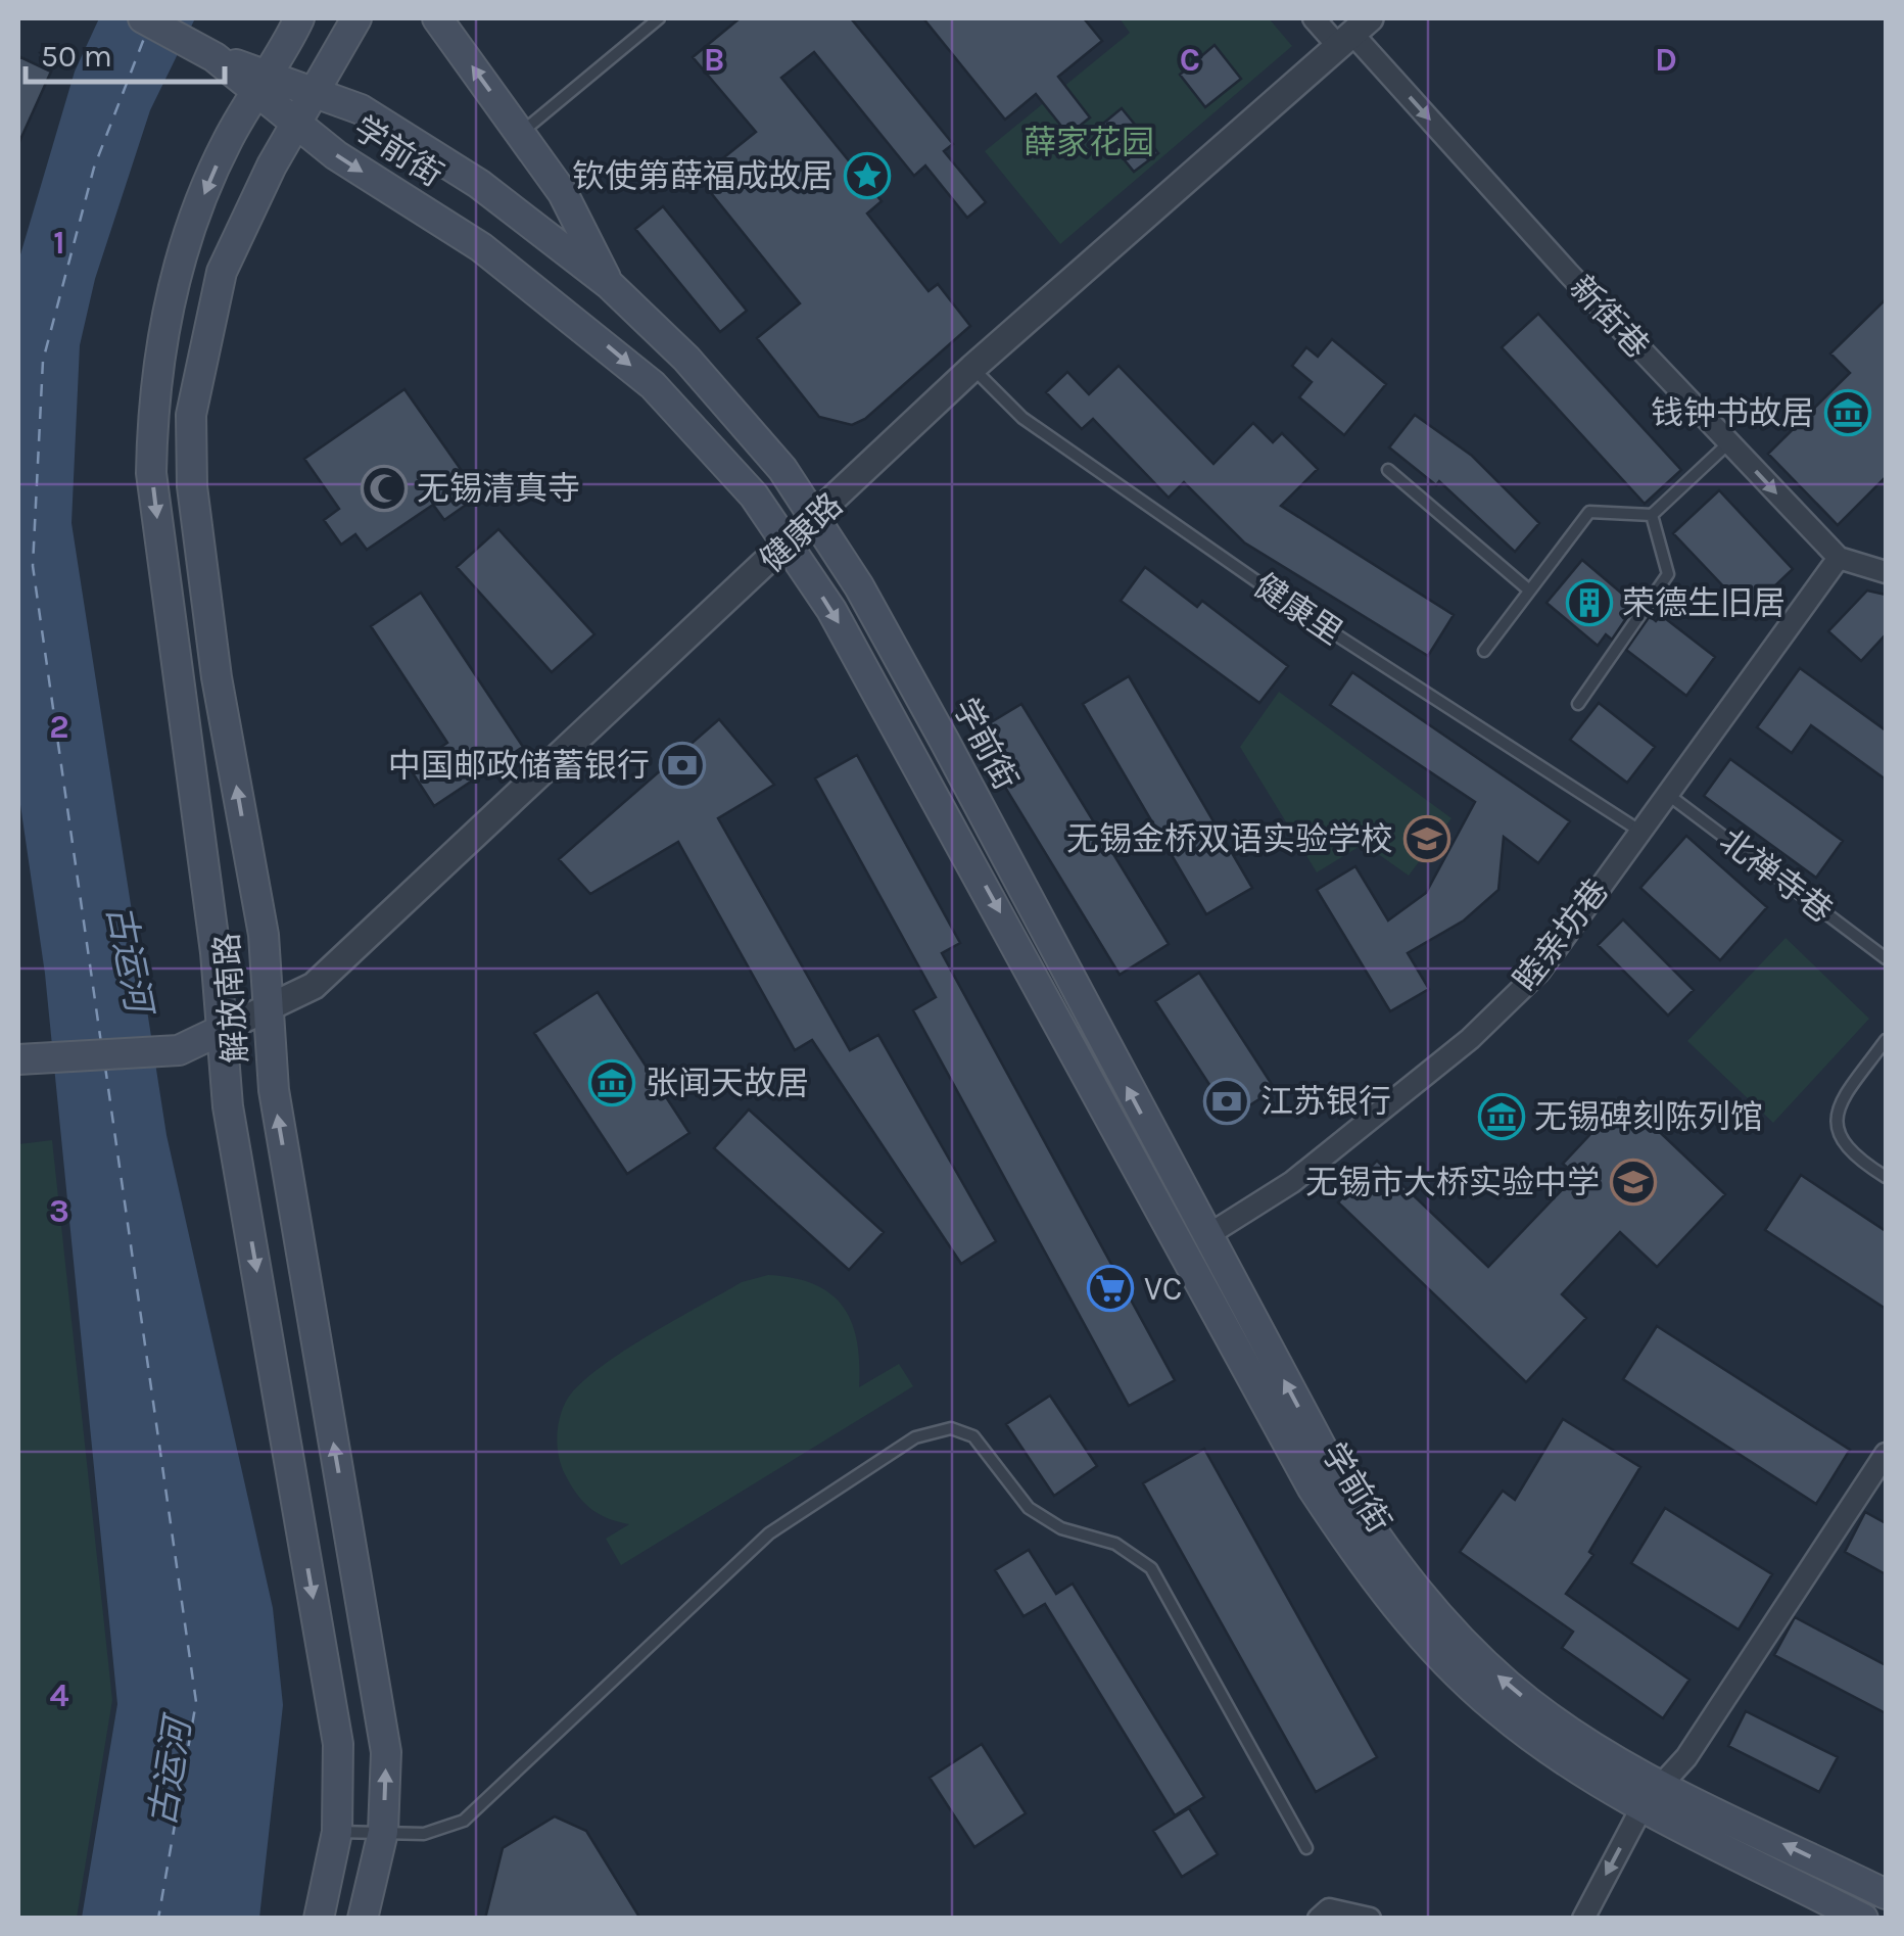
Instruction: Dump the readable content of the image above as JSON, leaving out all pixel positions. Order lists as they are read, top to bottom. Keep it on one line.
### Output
{"streets":{"main road":["学前街","解放南路"],"street":["新街巷","健康路","睦亲坊巷"],"lane":["健康里","北禅寺巷"]},"crossings":[["学前街","健康路"],["学前街","睦亲坊巷"],["学前街","解放南路"],["新街巷","健康路"],["新街巷","睦亲坊巷"],["健康路","健康里"],["健康路","解放南路"],["健康里","睦亲坊巷"],["北禅寺巷","睦亲坊巷"]],"one_way":["新街巷"],"water":["古运河"],"parks":["薛家花园"],"places":{"place":["钦使第薛福成故居"],"museum":["钱钟书故居","张闻天故居","无锡碑刻陈列馆"],"mosque":["无锡清真寺"],"building":["荣德生旧居"],"bank":["中国邮政储蓄银行","江苏银行"],"school or university":["无锡金桥双语实验学校","无锡市大桥实验中学"],"supermarket":["VC"]},"scale_bar":"50 m","grid":{"columns":["B","C","D"],"rows":["1","2","3","4"]}}
